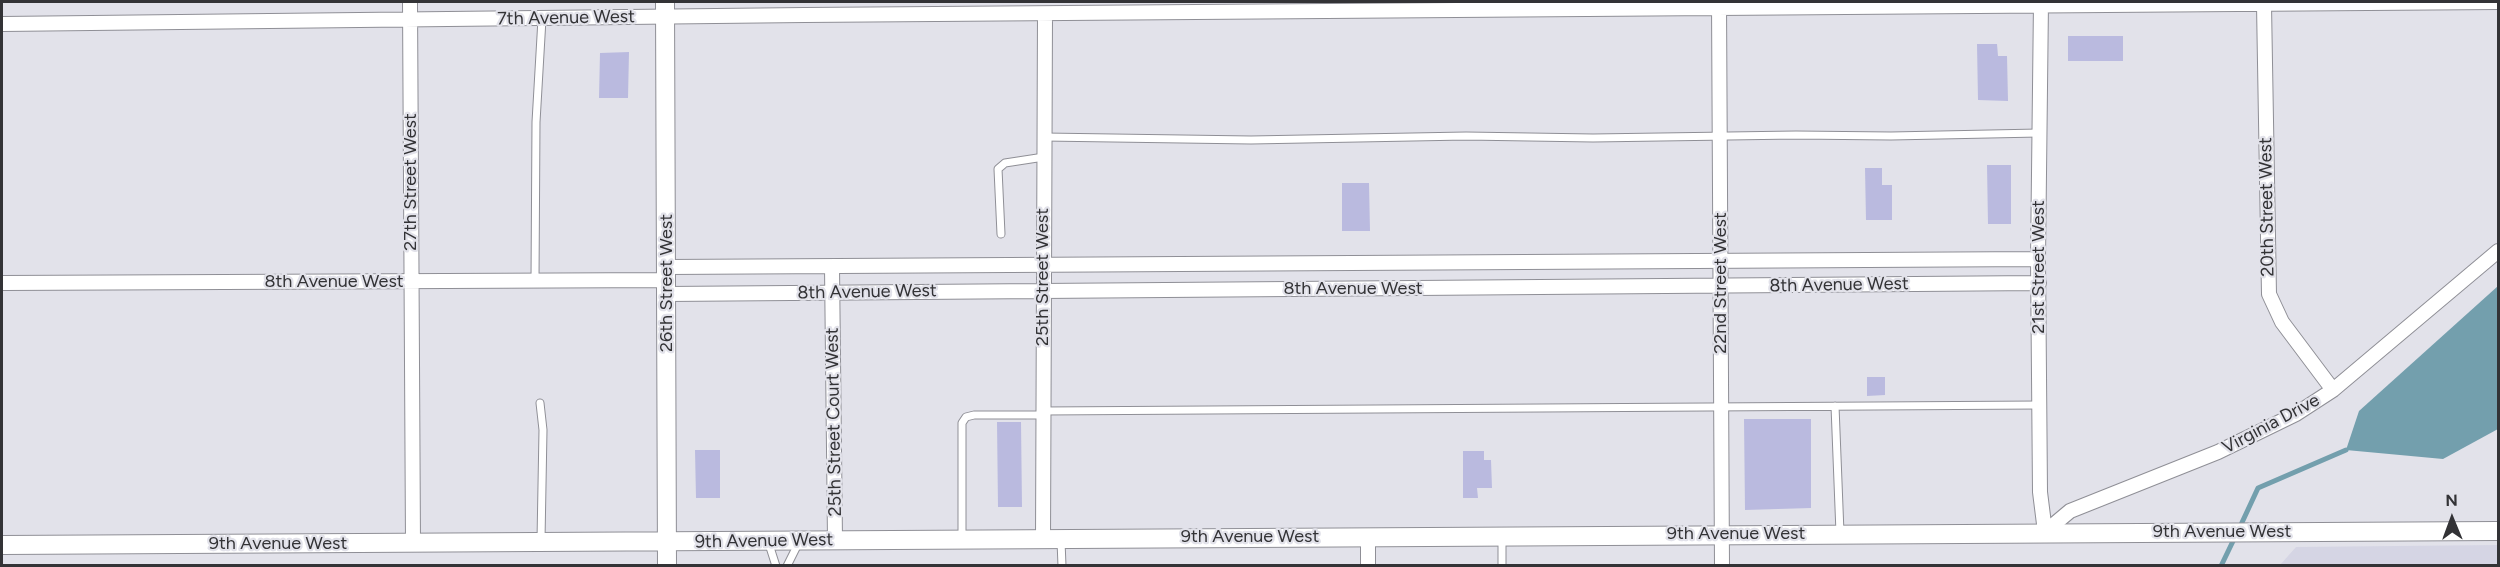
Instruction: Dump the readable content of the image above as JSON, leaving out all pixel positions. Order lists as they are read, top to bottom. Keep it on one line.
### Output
{"streets":{"street":["7th Avenue West","27th Street West","20th Street West","21st Street West","25th Street West","8th Avenue West","26th Street West","22nd Street West","25th Street Court West","Virginia Drive","9th Avenue West"]},"crossings":[["7th Avenue West","27th Street West"],["7th Avenue West","20th Street West"],["7th Avenue West","21st Street West"],["7th Avenue West","25th Street West"],["7th Avenue West","26th Street West"],["7th Avenue West","22nd Street West"],["27th Street West","8th Avenue West"],["27th Street West","9th Avenue West"],["20th Street West","Virginia Drive"],["21st Street West","8th Avenue West"],["21st Street West","Virginia Drive"],["21st Street West","9th Avenue West"],["25th Street West","8th Avenue West"],["25th Street West","9th Avenue West"],["8th Avenue West","26th Street West"],["8th Avenue West","22nd Street West"],["8th Avenue West","25th Street Court West"],["26th Street West","9th Avenue West"],["22nd Street West","9th Avenue West"],["25th Street Court West","9th Avenue West"],["Virginia Drive","9th Avenue West"]],"north":"top"}
